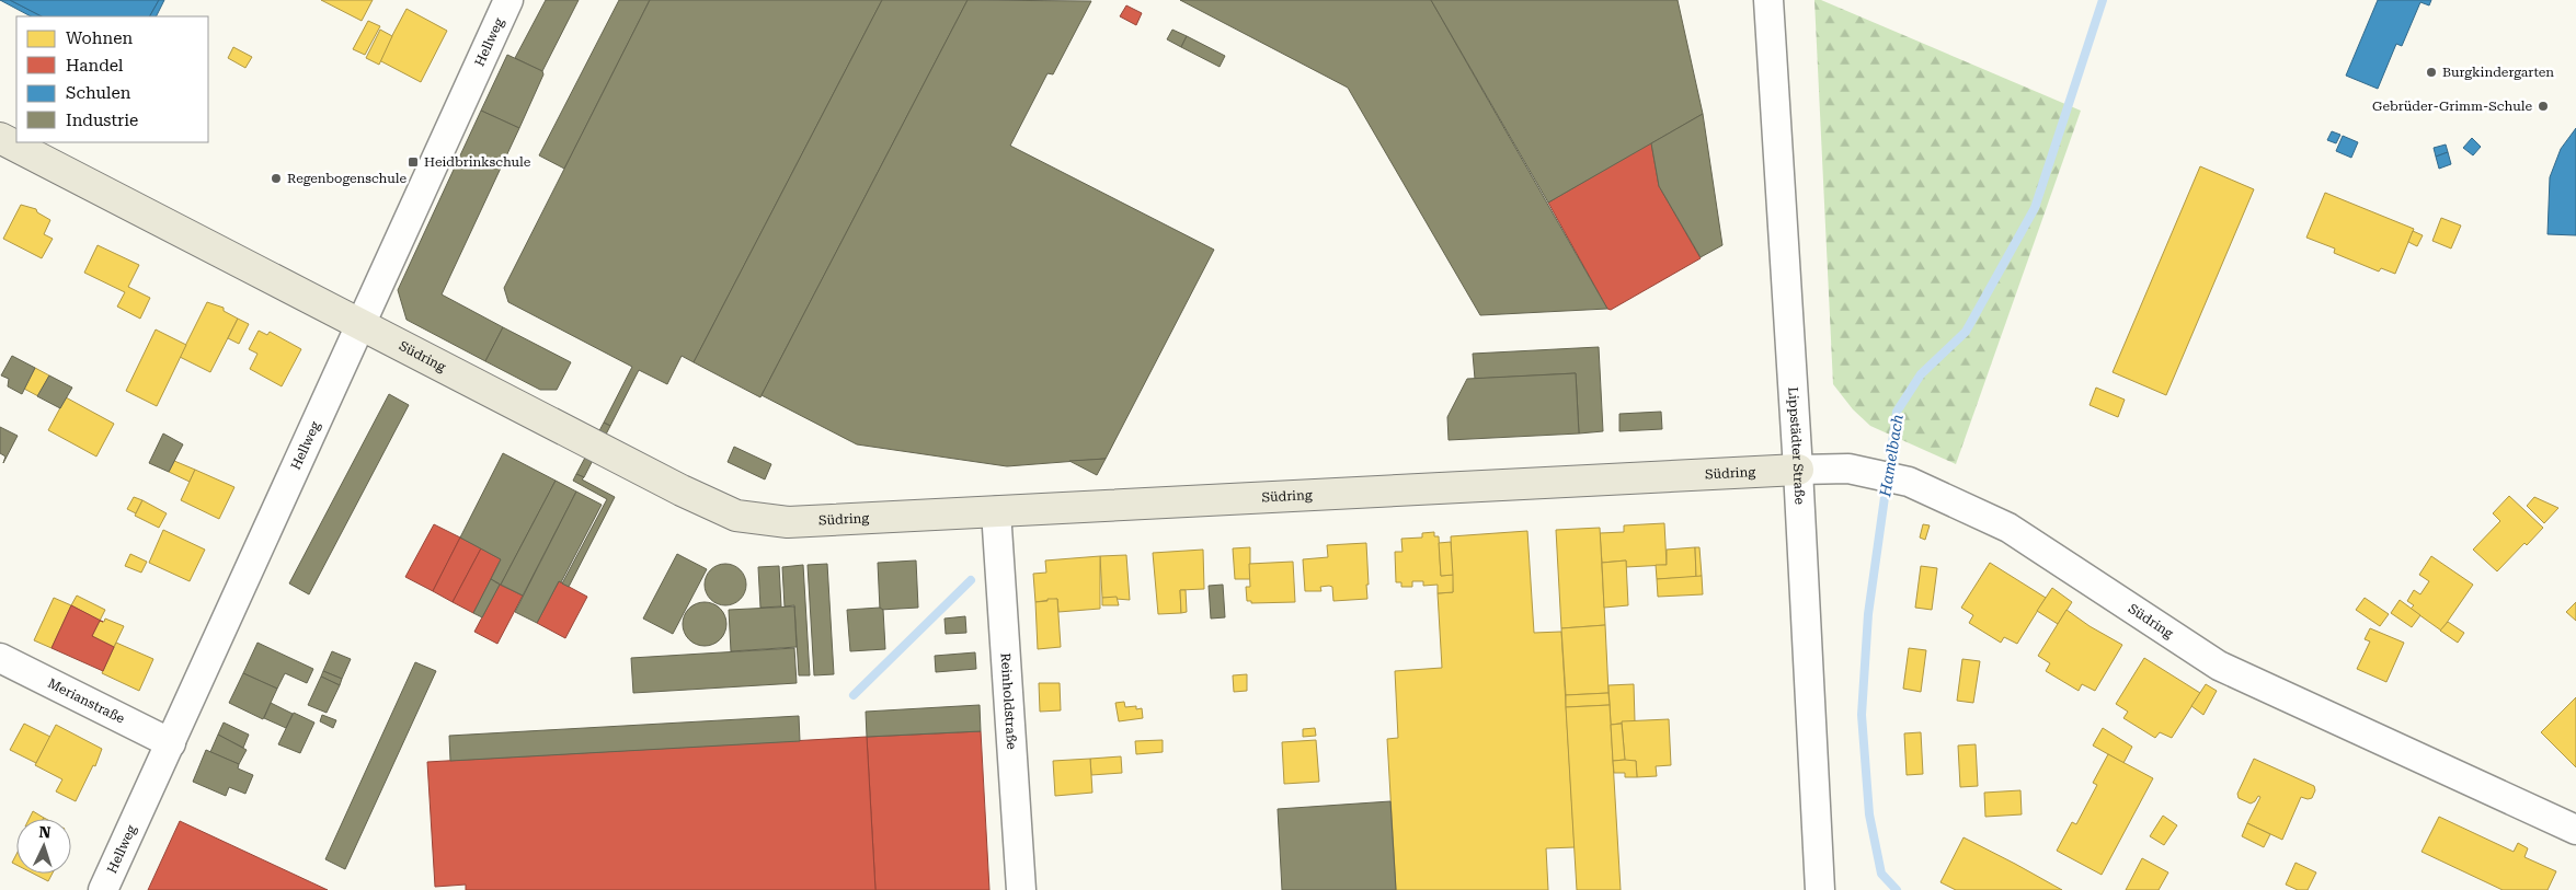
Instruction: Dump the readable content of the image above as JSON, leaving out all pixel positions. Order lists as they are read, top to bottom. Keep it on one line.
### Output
{"streets":{"main road":["Südring"],"street":["Hellweg","Lippstädter Straße","Merianstraße","Reinholdstraße"]},"crossings":[["Hellweg","Südring"],["Hellweg","Merianstraße"],["Südring","Lippstädter Straße"],["Südring","Reinholdstraße"]],"water":["Hamelbach"],"places":{"other":["Burgkindergarten","Gebrüder-Grimm-Schule","Regenbogenschule"],"transit":["Heidbrinkschule"]},"legend":["Wohnen","Handel","Schulen","Industrie"],"north":"top"}
